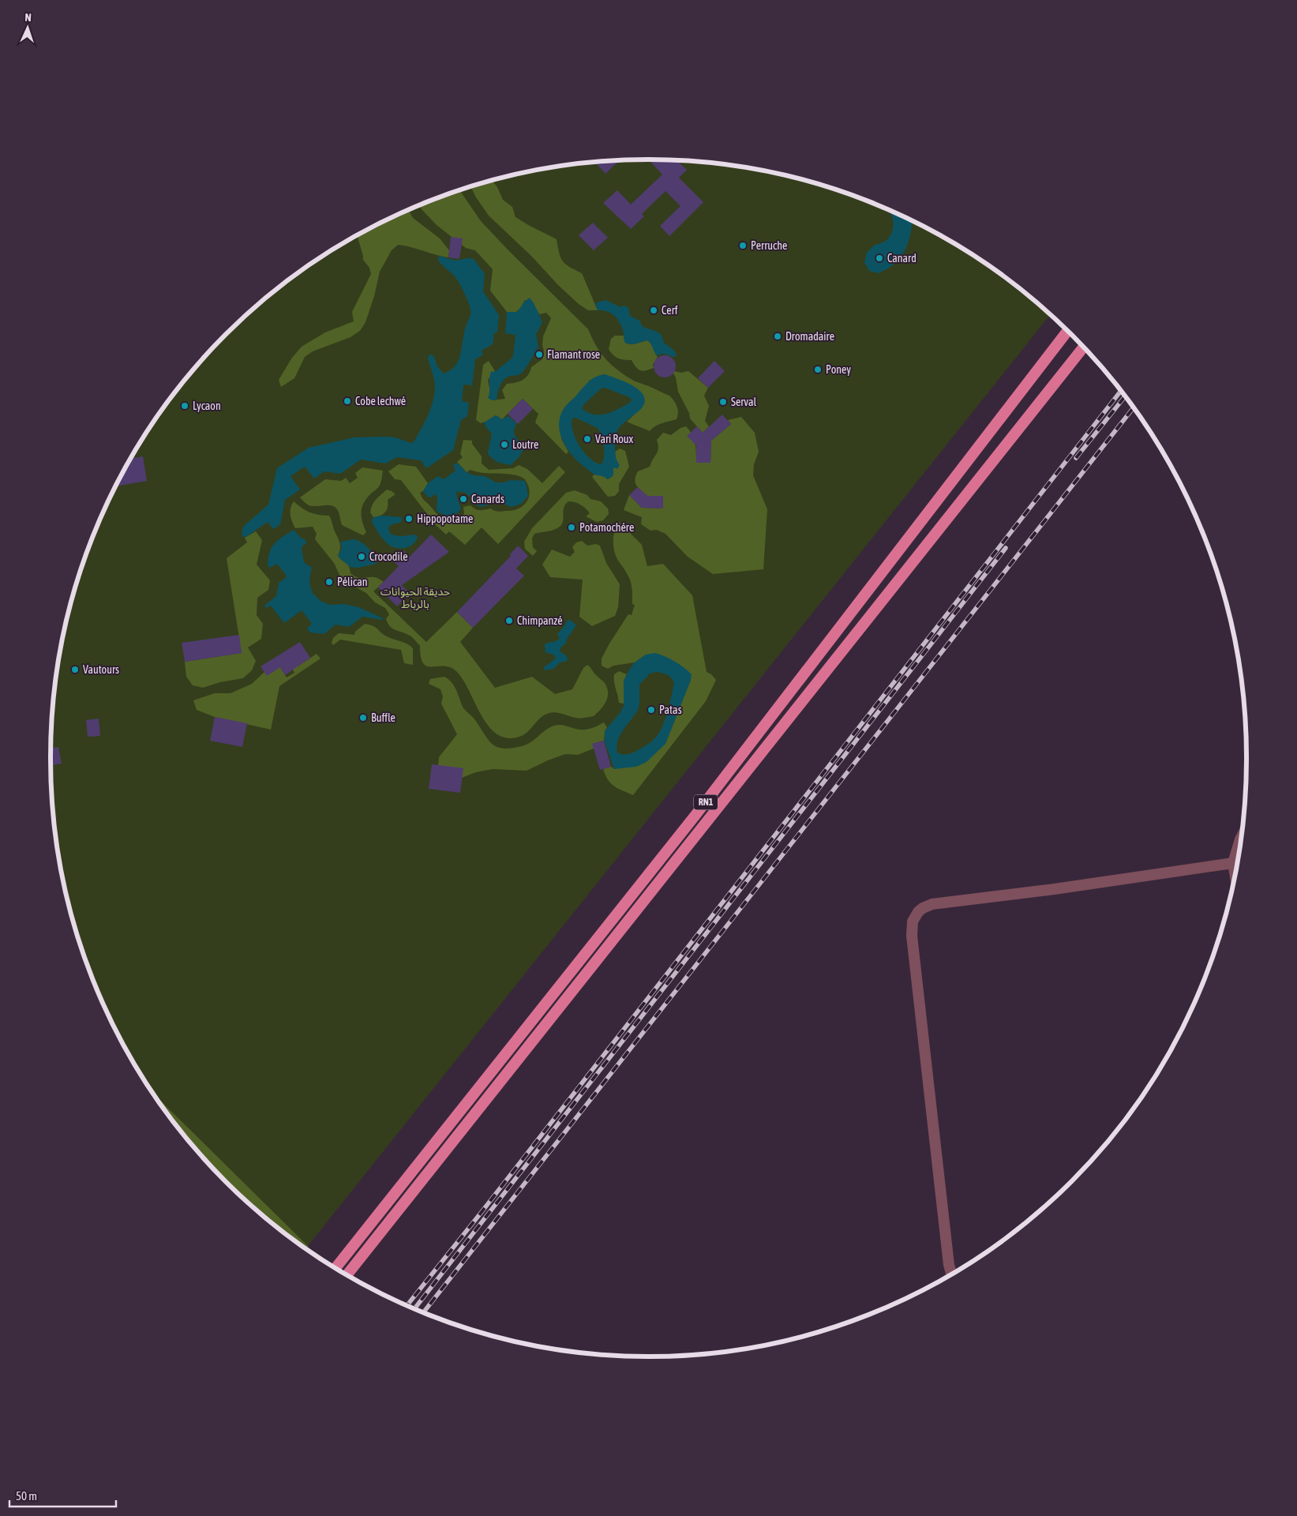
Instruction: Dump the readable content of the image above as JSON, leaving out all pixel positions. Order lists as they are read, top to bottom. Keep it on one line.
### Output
{"streets":{"highway":["RN1"]},"parks":["حديقة الحيوانات بالرباط"],"places":["Perruche","Canard","Cerf","Dromadaire","Flamant rose","Poney","Cobe lechwé","Serval","Lycaon","Vari Roux","Loutre","Canards","Hippopotame","Potamochére","Crocodile","Pélican","Chimpanzé","Vautours","Patas","Buffle"],"scale_bar":"50 m","north":"top"}
